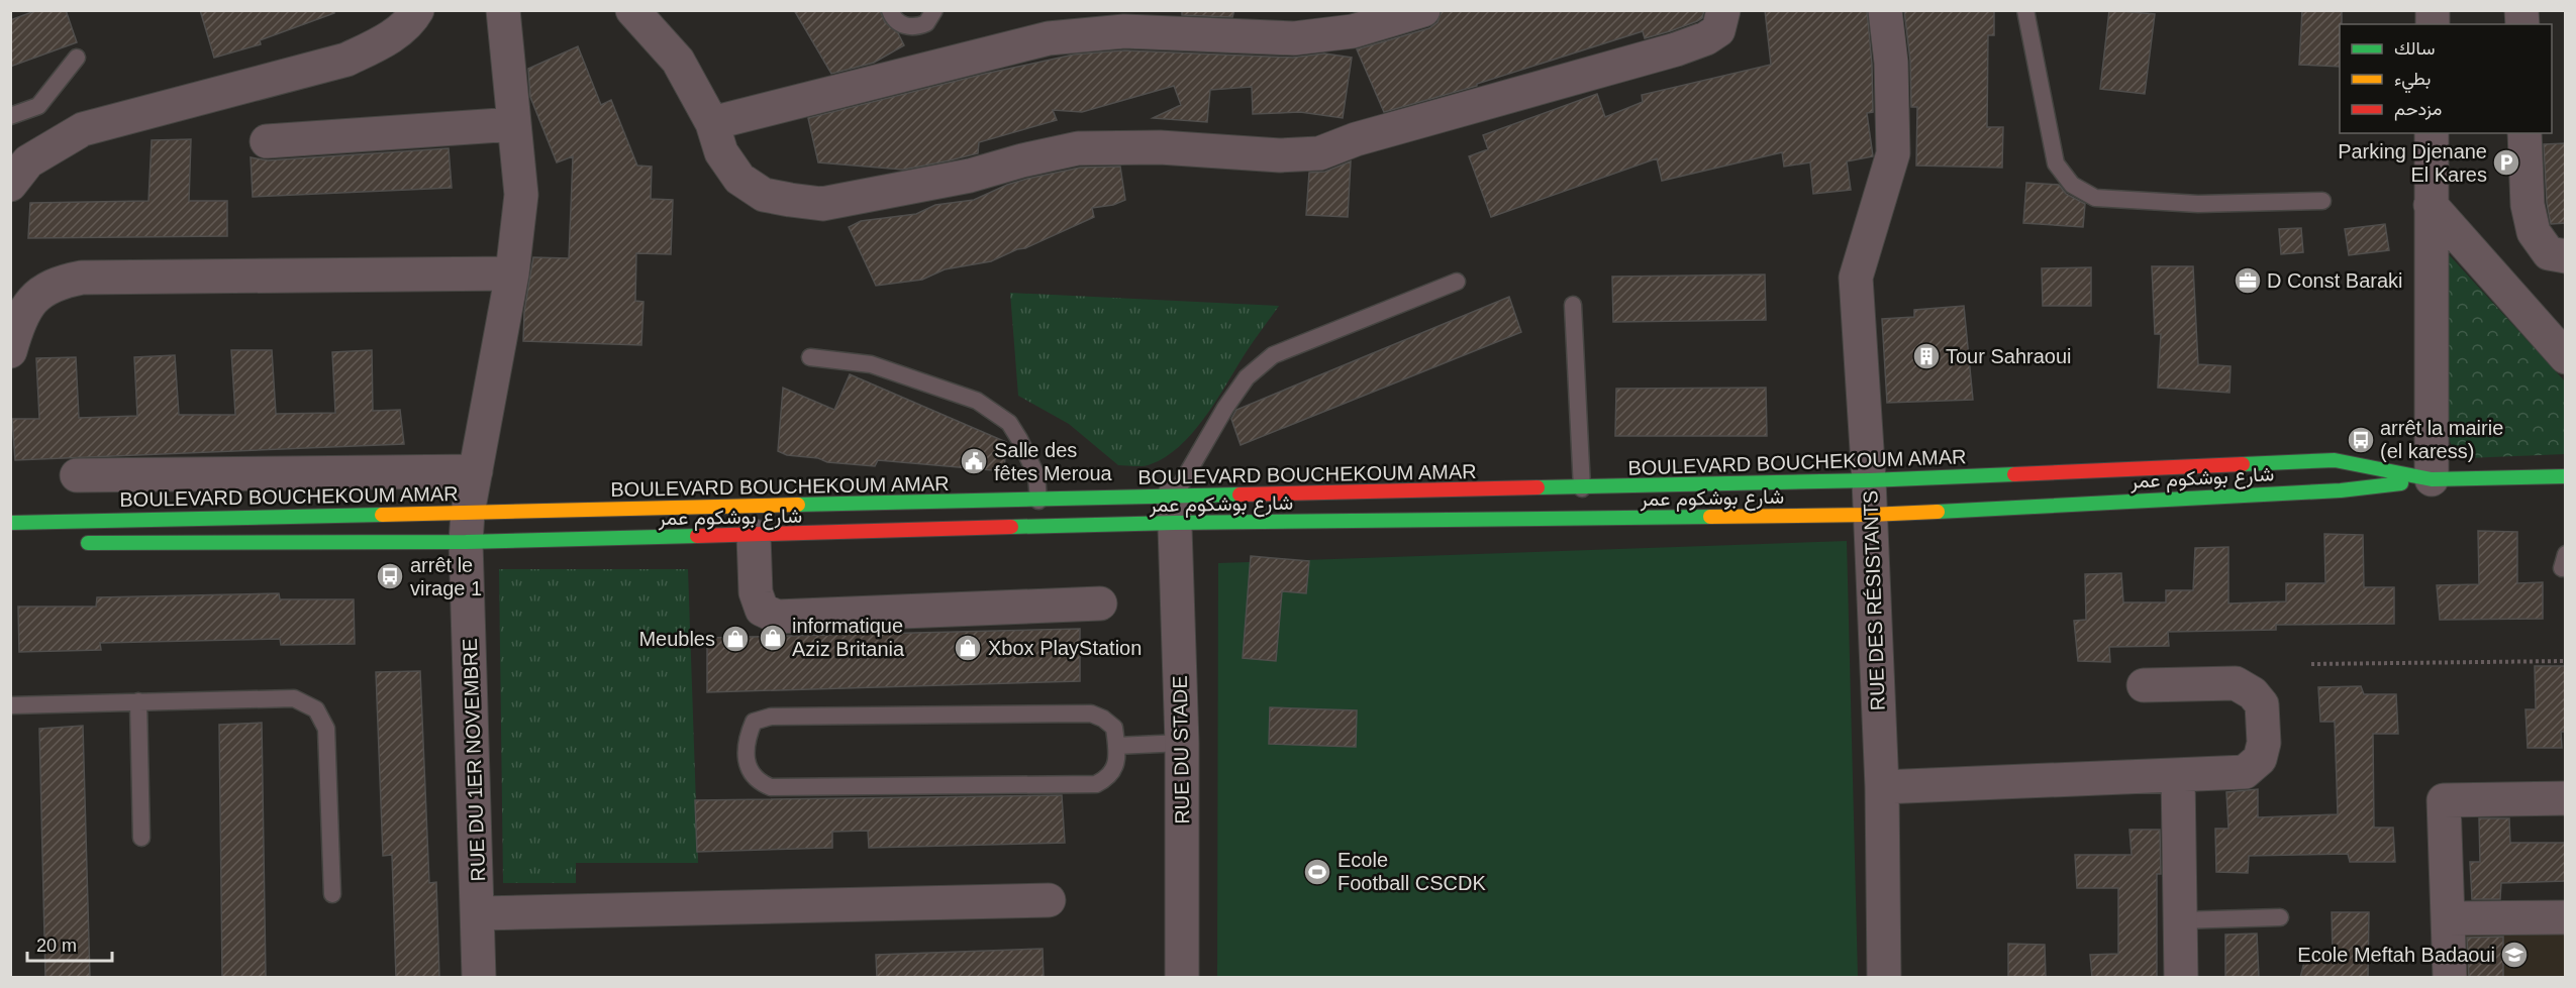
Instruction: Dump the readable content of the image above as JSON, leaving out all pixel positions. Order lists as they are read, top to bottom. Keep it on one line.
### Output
{"streets":{"street":["BOULEVARD BOUCHEKOUM AMAR","شارع بوشكوم عمر","RUE DES RÉSISTANTS","RUE DU STADE","RUE DU 1ER NOVEMBRE"]},"crossings":[["BOULEVARD BOUCHEKOUM AMAR","شارع بوشكوم عمر"],["BOULEVARD BOUCHEKOUM AMAR","RUE DES RÉSISTANTS"],["BOULEVARD BOUCHEKOUM AMAR","RUE DU STADE"],["BOULEVARD BOUCHEKOUM AMAR","RUE DU 1ER NOVEMBRE"],["شارع بوشكوم عمر","RUE DES RÉSISTANTS"],["شارع بوشكوم عمر","RUE DU STADE"],["شارع بوشكوم عمر","RUE DU 1ER NOVEMBRE"]],"places":{"parking":["Parking Djenane El Kares"],"office":["D Const Baraki"],"building":["Tour Sahraoui"],"bus stop":["arrêt la mairie (el karess)","arrêt le virage 1"],"public building":["Salle des fêtes Meroua"],"shop":["informatique Aziz Britania","Meubles","Xbox PlayStation"],"sports":["Ecole Football CSCDK"],"school or university":["Ecole Meftah Badaoui"]},"legend":["سالك","بطيء","مزدحم"],"scale_bar":"20 m"}
